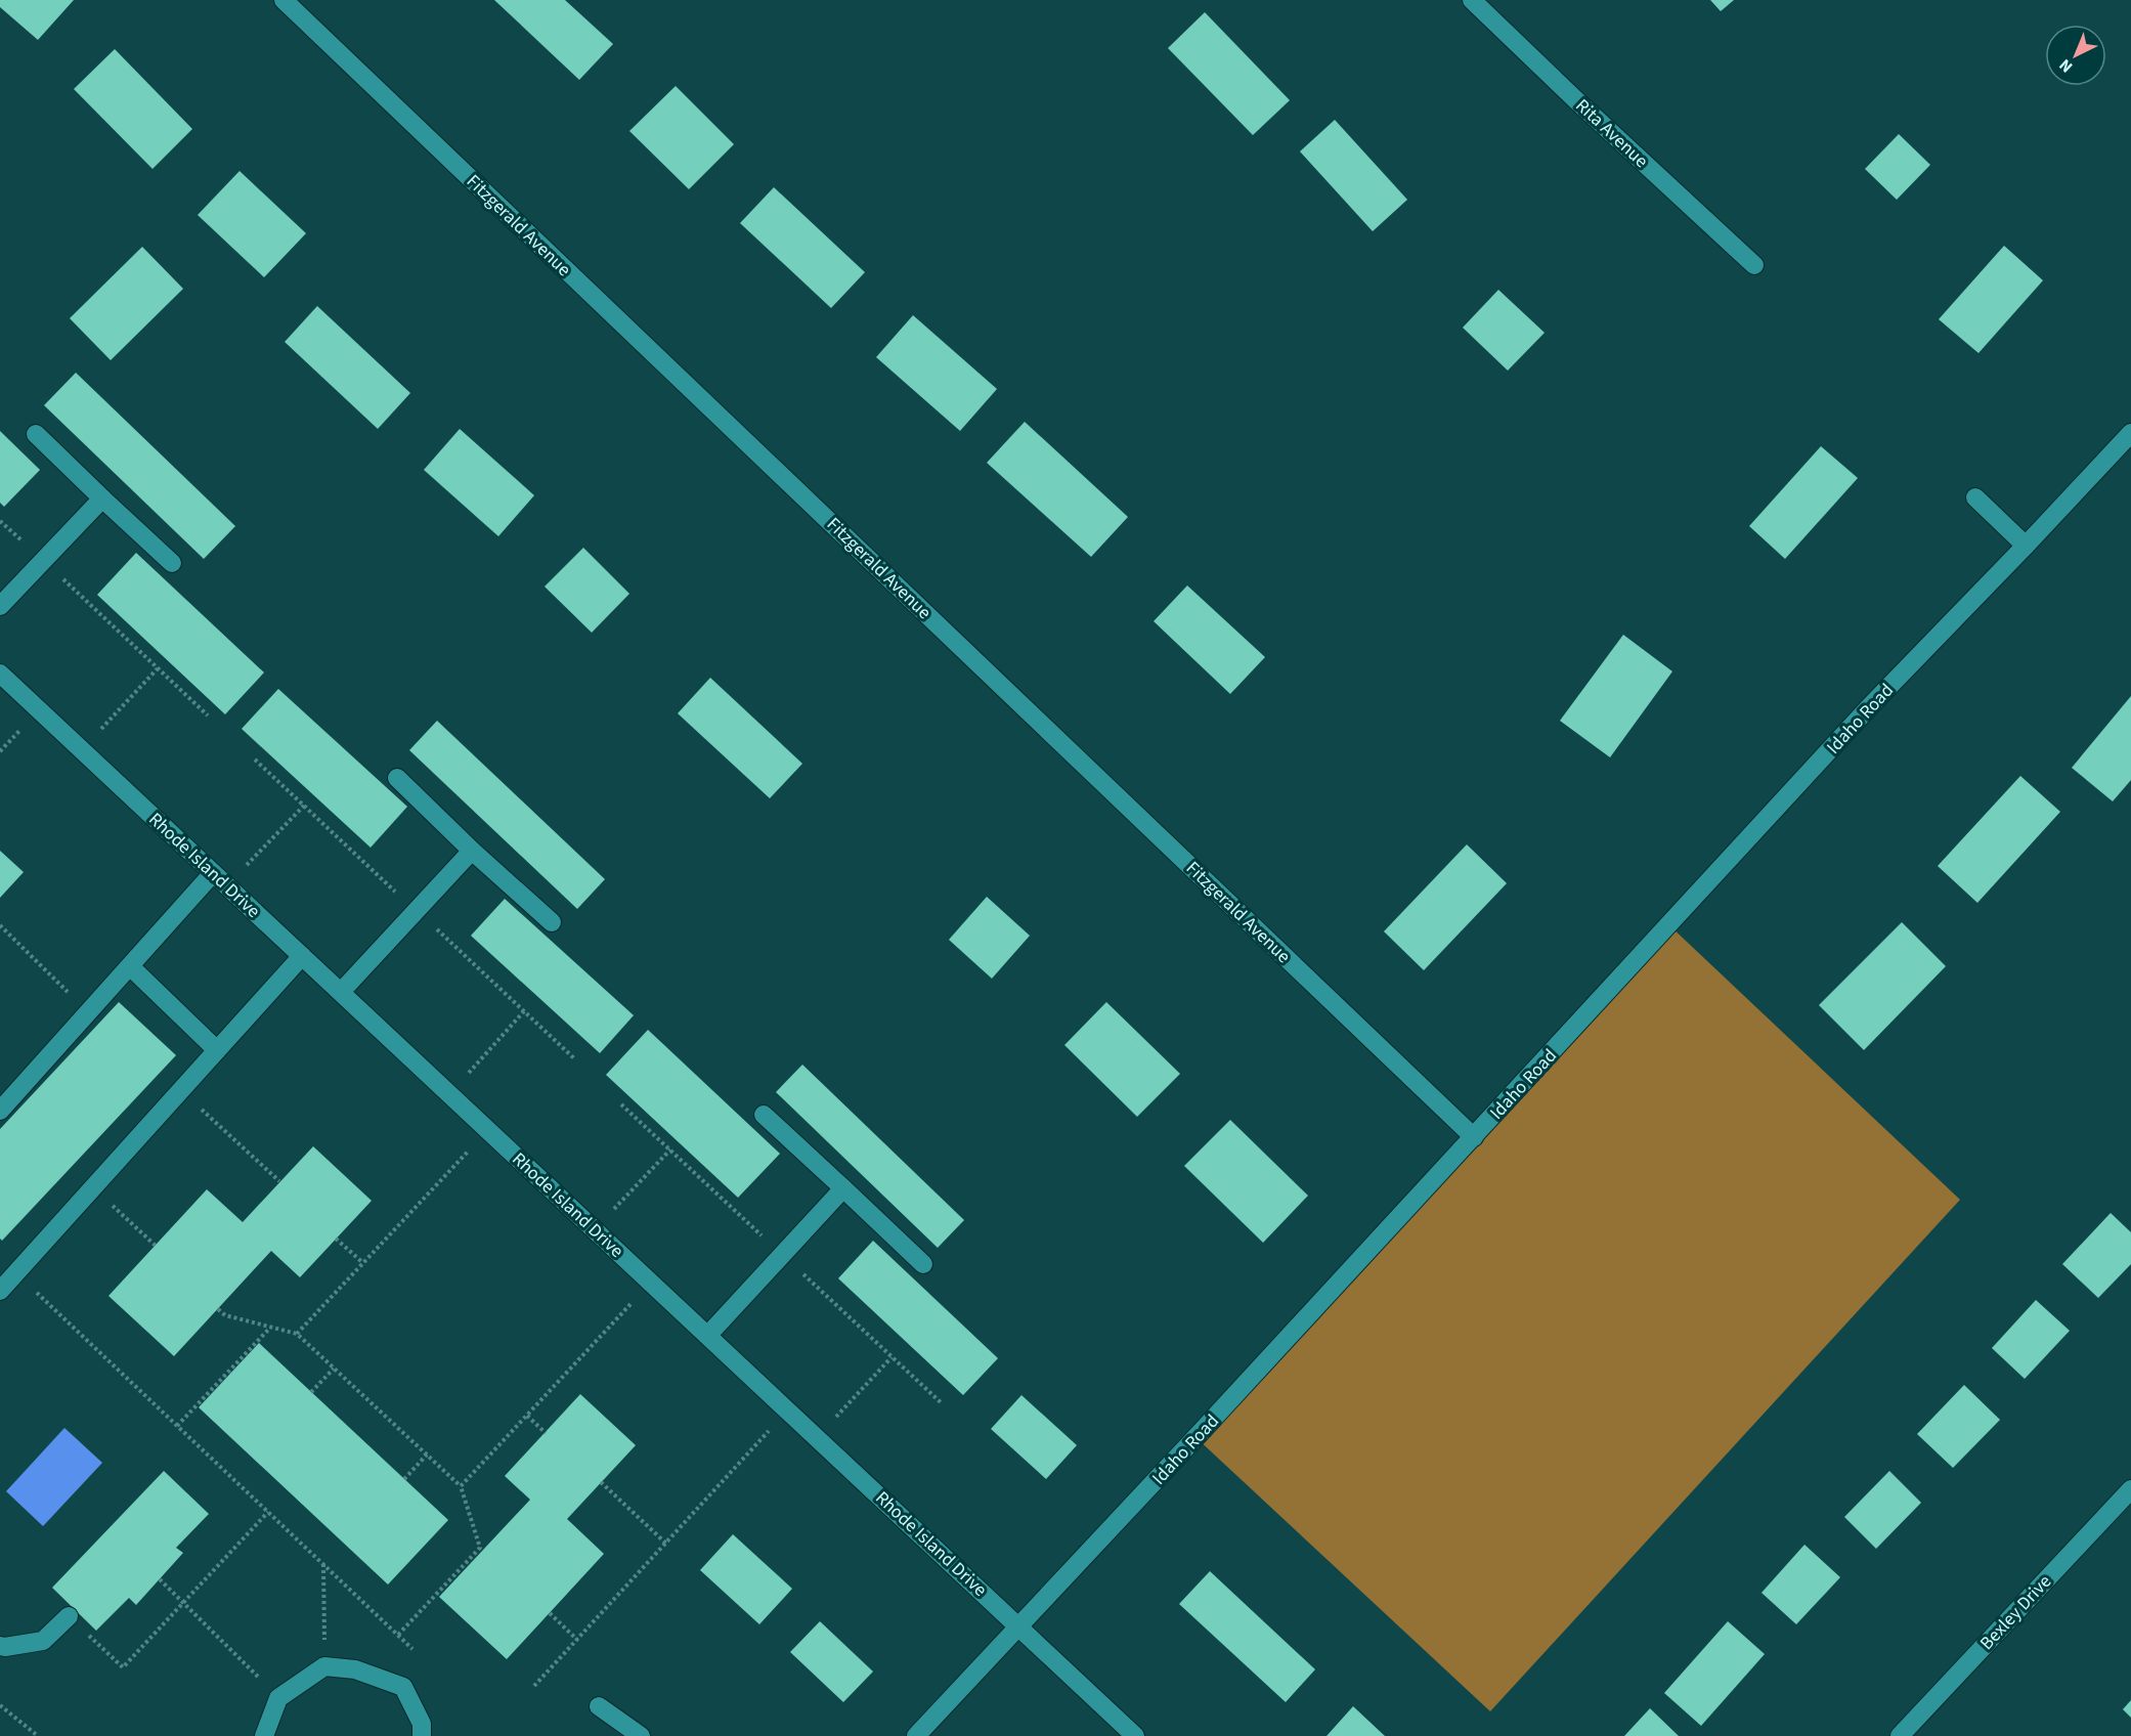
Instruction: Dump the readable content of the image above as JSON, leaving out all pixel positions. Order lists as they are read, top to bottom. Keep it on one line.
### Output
{"streets":{"street":["Rita Avenue","Fitzgerald Avenue","Idaho Road","Rhode Island Drive","Bexley Drive"]},"crossings":[["Fitzgerald Avenue","Idaho Road"],["Idaho Road","Rhode Island Drive"]],"north":"bottom left"}
